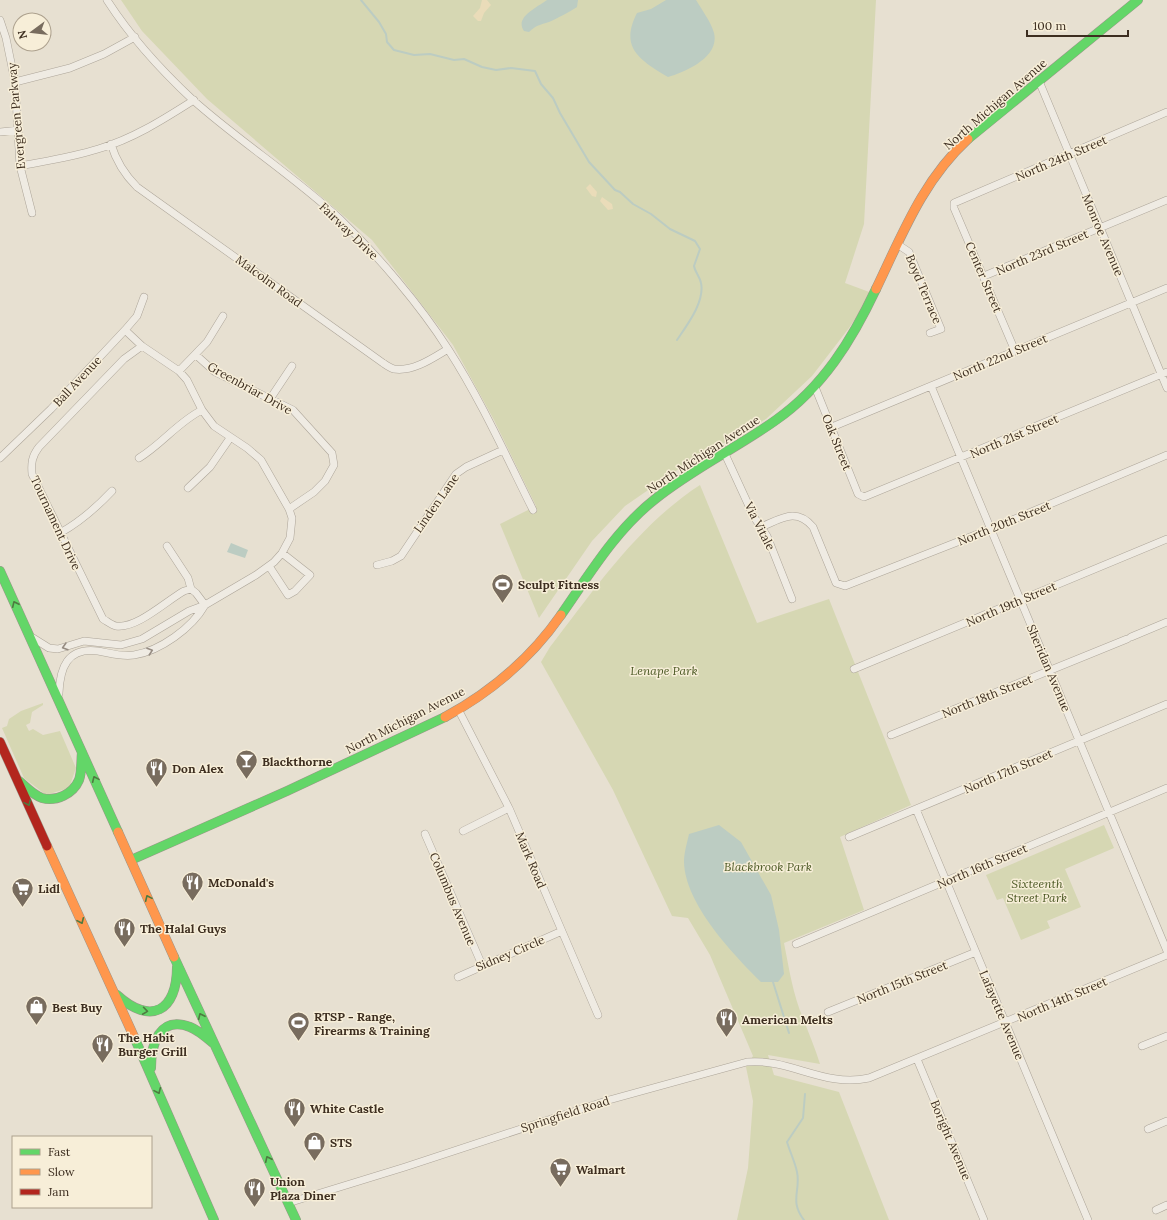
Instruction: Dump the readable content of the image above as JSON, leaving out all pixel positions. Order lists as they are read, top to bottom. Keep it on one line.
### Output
{"streets":{"main road":["North Michigan Avenue"],"street":["Evergreen Parkway","North 24th Street","Fairway Drive","Monroe Avenue","North 23rd Street","Center Street","Malcolm Road","Boyd Terrace","North 22nd Street","Ball Avenue","Greenbriar Drive","North 21st Street","Oak Street","Linden Lane","Tournament Drive","North 20th Street","Via Vitale","North 19th Street","Sheridan Avenue","North 18th Street","North 17th Street","Mark Road","North 16th Street","Columbus Avenue","Sidney Circle","North 15th Street","North 14th Street","Lafayette Avenue","Springfield Road","Boright Avenue"]},"crossings":[["North Michigan Avenue","Monroe Avenue"],["North Michigan Avenue","Boyd Terrace"],["North Michigan Avenue","Oak Street"],["North Michigan Avenue","Via Vitale"],["North Michigan Avenue","Mark Road"],["North 24th Street","Monroe Avenue"],["North 24th Street","Center Street"],["Fairway Drive","Malcolm Road"],["Fairway Drive","Linden Lane"],["Monroe Avenue","North 23rd Street"],["Monroe Avenue","North 22nd Street"],["Monroe Avenue","North 21st Street"],["North 23rd Street","Center Street"],["Center Street","North 22nd Street"],["North 22nd Street","Oak Street"],["North 22nd Street","Sheridan Avenue"],["North 21st Street","Oak Street"],["North 21st Street","Sheridan Avenue"],["North 20th Street","Via Vitale"],["North 20th Street","Sheridan Avenue"],["North 19th Street","Sheridan Avenue"],["Sheridan Avenue","North 18th Street"],["Sheridan Avenue","North 17th Street"],["Sheridan Avenue","North 16th Street"],["North 17th Street","Lafayette Avenue"],["Mark Road","Sidney Circle"],["North 16th Street","Lafayette Avenue"],["Columbus Avenue","Sidney Circle"],["North 15th Street","Lafayette Avenue"],["North 14th Street","Lafayette Avenue"],["North 14th Street","Springfield Road"],["North 14th Street","Boright Avenue"]],"parks":["Lenape Park","Blackbrook Park","Sixteenth Street Park"],"places":{"sports":["Sculpt Fitness","RTSP - Range, Firearms & Training"],"bar":["Blackthorne"],"restaurant":["Don Alex","McDonald's","The Halal Guys","American Melts","The Habit Burger Grill","White Castle","Union Plaza Diner"],"supermarket":["Lidl","Walmart"],"shop":["Best Buy","STS"]},"legend":["Fast","Slow","Jam"],"scale_bar":"100 m","north":"left"}
